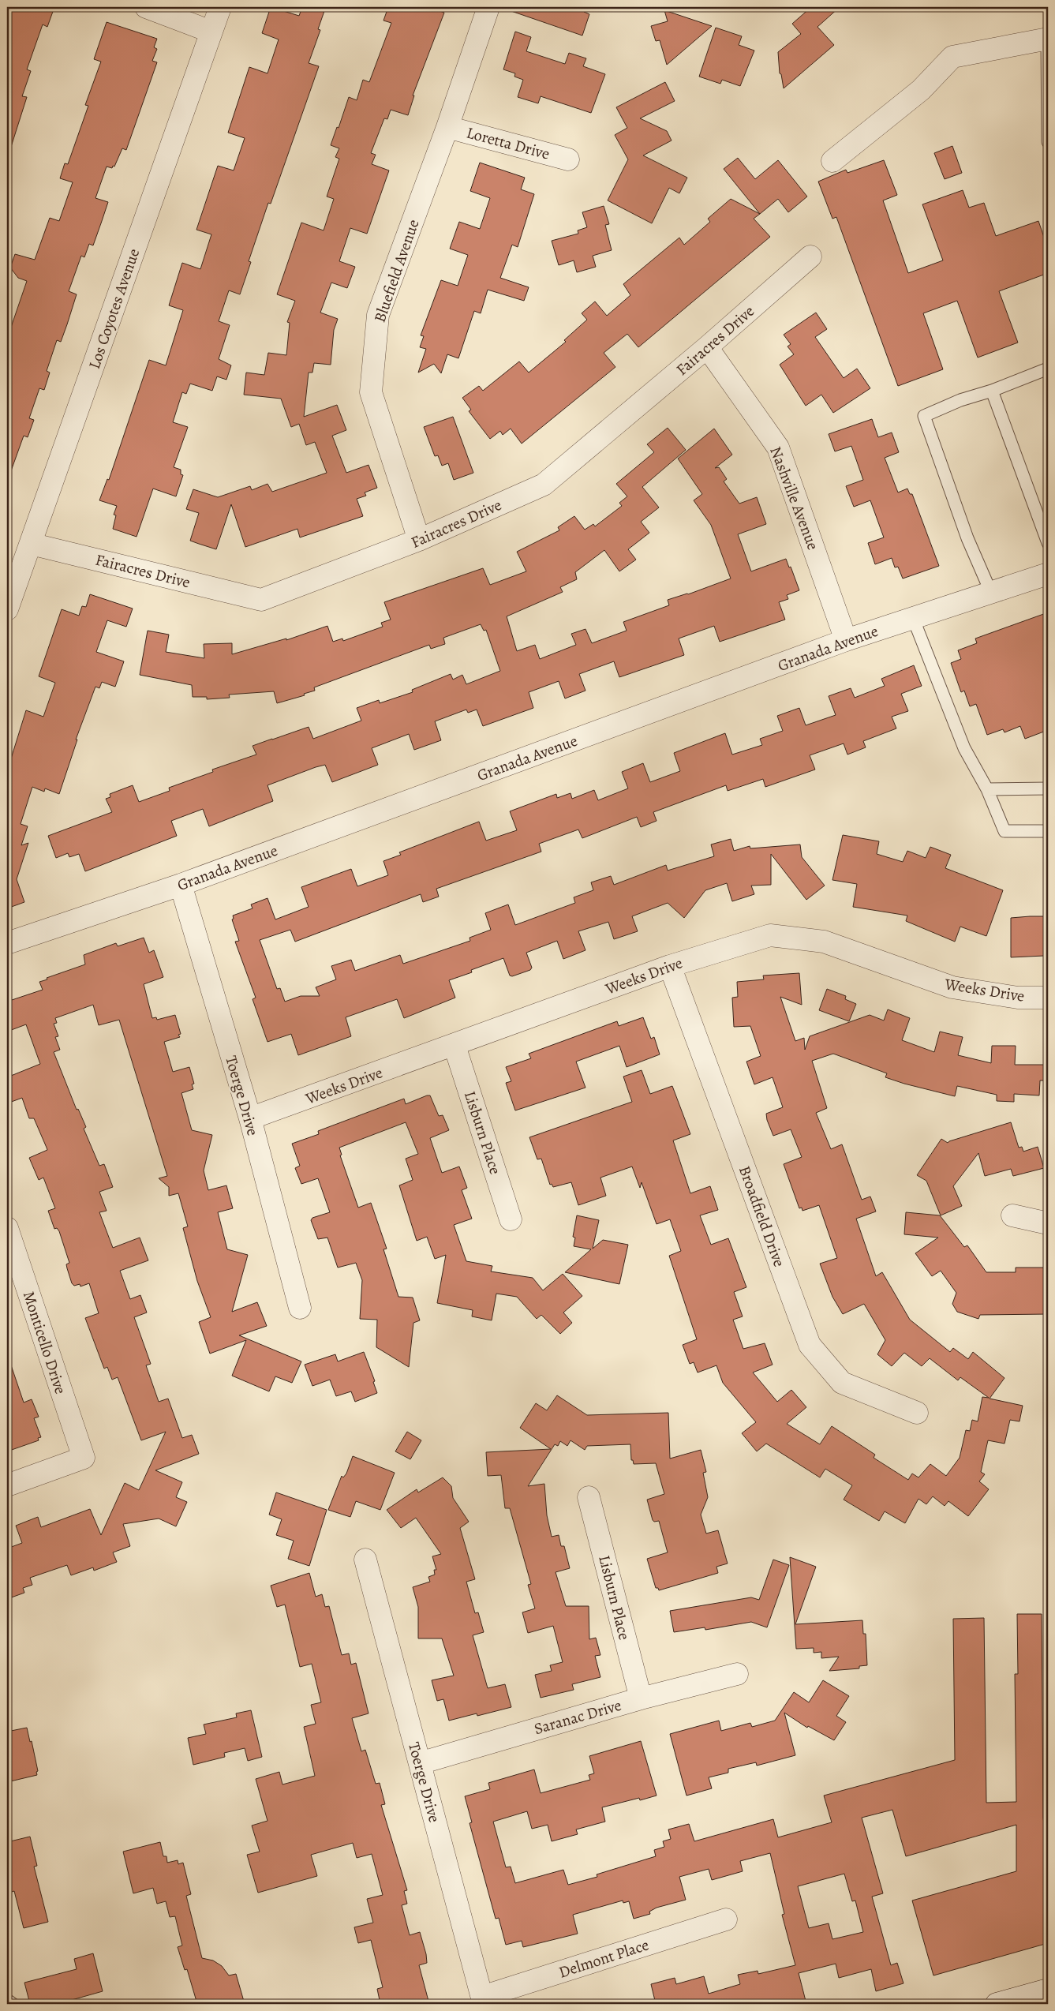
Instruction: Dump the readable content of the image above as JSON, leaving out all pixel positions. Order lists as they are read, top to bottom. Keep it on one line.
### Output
{"streets":{"street":["Loretta Drive","Bluefield Avenue","Los Coyotes Avenue","Fairacres Drive","Nashville Avenue","Granada Avenue","Weeks Drive","Toerge Drive","Lisburn Place","Broadfield Drive","Monticello Drive","Saranac Drive","Delmont Place"]},"crossings":[["Loretta Drive","Bluefield Avenue"],["Bluefield Avenue","Fairacres Drive"],["Los Coyotes Avenue","Fairacres Drive"],["Fairacres Drive","Nashville Avenue"],["Nashville Avenue","Granada Avenue"],["Granada Avenue","Toerge Drive"],["Weeks Drive","Toerge Drive"],["Weeks Drive","Lisburn Place"],["Weeks Drive","Broadfield Drive"],["Toerge Drive","Saranac Drive"],["Toerge Drive","Delmont Place"],["Lisburn Place","Saranac Drive"]]}
